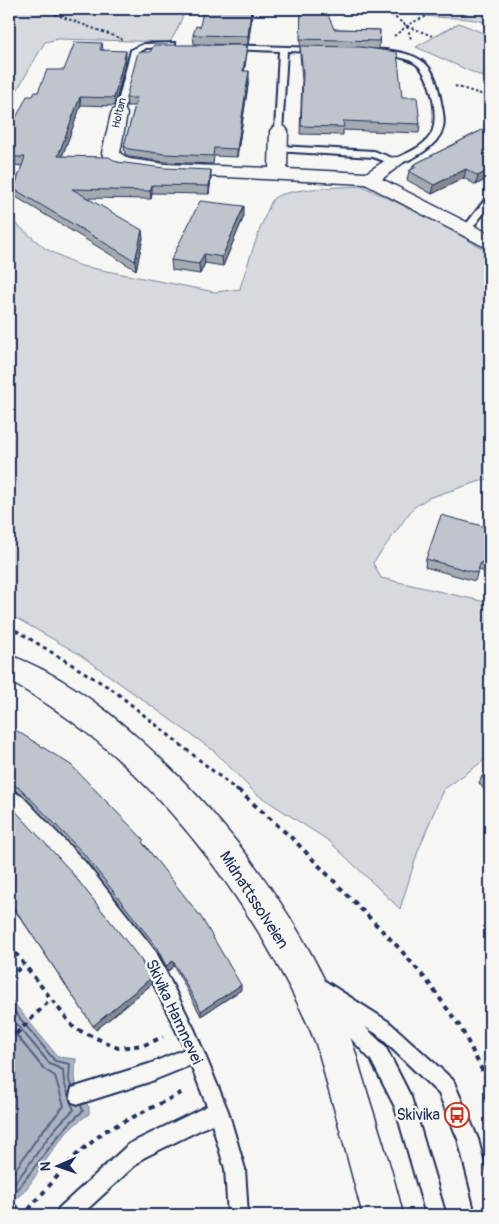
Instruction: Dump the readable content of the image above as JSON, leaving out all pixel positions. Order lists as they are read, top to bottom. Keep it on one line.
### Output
{"streets":{"street":["Holtan","Midnattssolveien"],"lane":["Skivika Hamnevei"]},"places":{"bus stop":["Skivika"]},"north":"left"}
